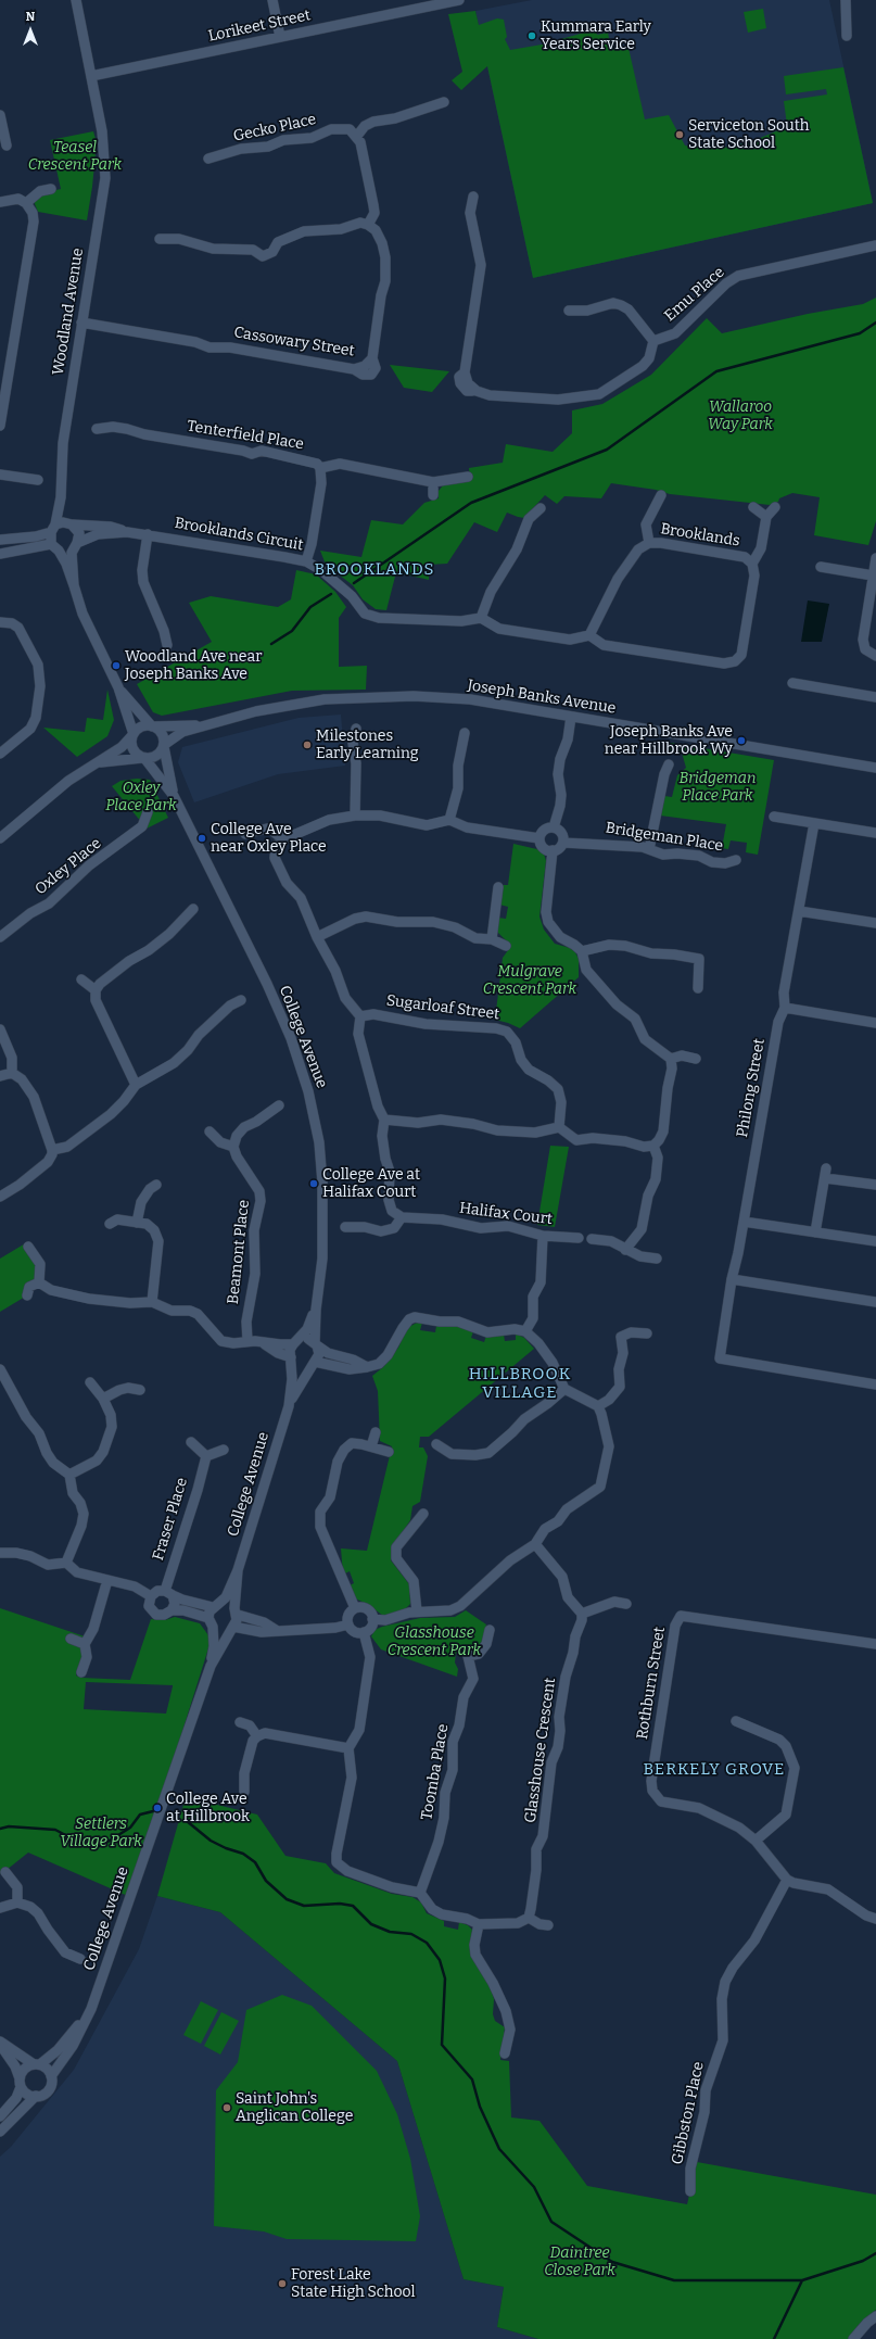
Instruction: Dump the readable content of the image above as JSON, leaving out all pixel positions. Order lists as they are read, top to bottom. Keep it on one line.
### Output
{"streets":{"street":["Lorikeet Street","Gecko Place","Emu Place","Woodland Avenue","Cassowary Street","Tenterfield Place","Brooklands Circuit","Brooklands","Joseph Banks Avenue","Bridgeman Place","Oxley Place","Sugarloaf Street","College Avenue","Philong Street","Halifax Court","Beamont Place","Fraser Place","Rothburn Street","Glasshouse Crescent","Toomba Place","Gibbston Place"]},"crossings":[["Lorikeet Street","Woodland Avenue"],["Woodland Avenue","Cassowary Street"],["Woodland Avenue","Brooklands Circuit"],["Woodland Avenue","Joseph Banks Avenue"],["Woodland Avenue","College Avenue"],["Joseph Banks Avenue","College Avenue"],["Rothburn Street","Gibbston Place"]],"districts":["BROOKLANDS","HILLBROOK VILLAGE","BERKELY GROVE"],"parks":["Teasel Crescent Park","Wallaroo Way Park","Bridgeman Place Park","Oxley Place Park","Mulgrave Crescent Park","Glasshouse Crescent Park","Settlers Village Park","Daintree Close Park"],"places":["Kummara Early Years Service","Serviceton South State School","Woodland Ave near Joseph Banks Ave","Joseph Banks Ave near Hillbrook Wy","Milestones Early Learning","College Ave near Oxley Place","College Ave at Halifax Court","College Ave at Hillbrook","Saint John's Anglican College","Forest Lake State High School"],"north":"top"}
